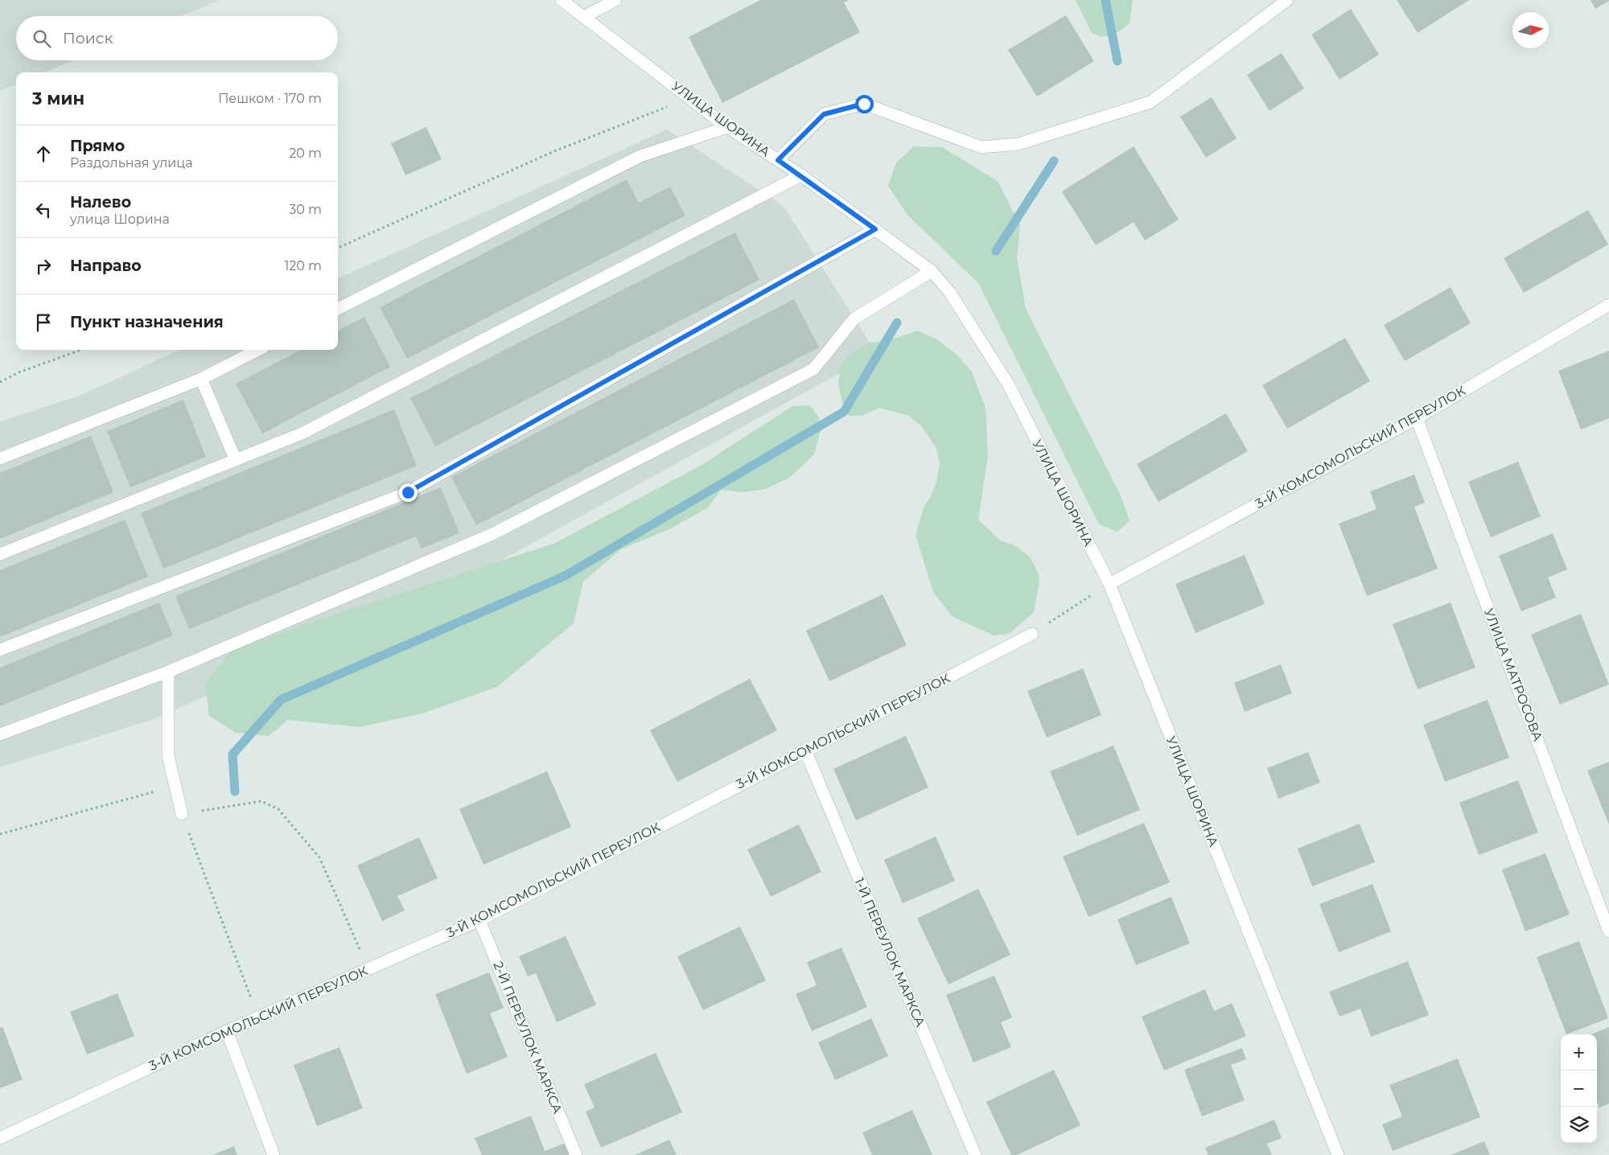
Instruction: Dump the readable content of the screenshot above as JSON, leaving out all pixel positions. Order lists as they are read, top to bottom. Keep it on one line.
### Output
{"streets":{"street":["УЛИЦА ШОРИНА","3-Й КОМСОМОЛЬСКИЙ ПЕРЕУЛОК","УЛИЦА МАТРОСОВА","1-Й ПЕРЕУЛОК МАРКСА","2-Й ПЕРЕУЛОК МАРКСА"]},"crossings":[["УЛИЦА ШОРИНА","3-Й КОМСОМОЛЬСКИЙ ПЕРЕУЛОК"],["3-Й КОМСОМОЛЬСКИЙ ПЕРЕУЛОК","УЛИЦА МАТРОСОВА"],["3-Й КОМСОМОЛЬСКИЙ ПЕРЕУЛОК","1-Й ПЕРЕУЛОК МАРКСА"],["3-Й КОМСОМОЛЬСКИЙ ПЕРЕУЛОК","2-Й ПЕРЕУЛОК МАРКСА"]],"north":"right","page":{"search":"Поиск","heading":["3 мин","Пешком · 170 m"],"list":[["Прямо","Раздольная улица","20 m"],["Налево","улица Шорина","30 m"],["Направо","120 m"],"Пункт назначения"],"map_buttons":["+","−"]}}
